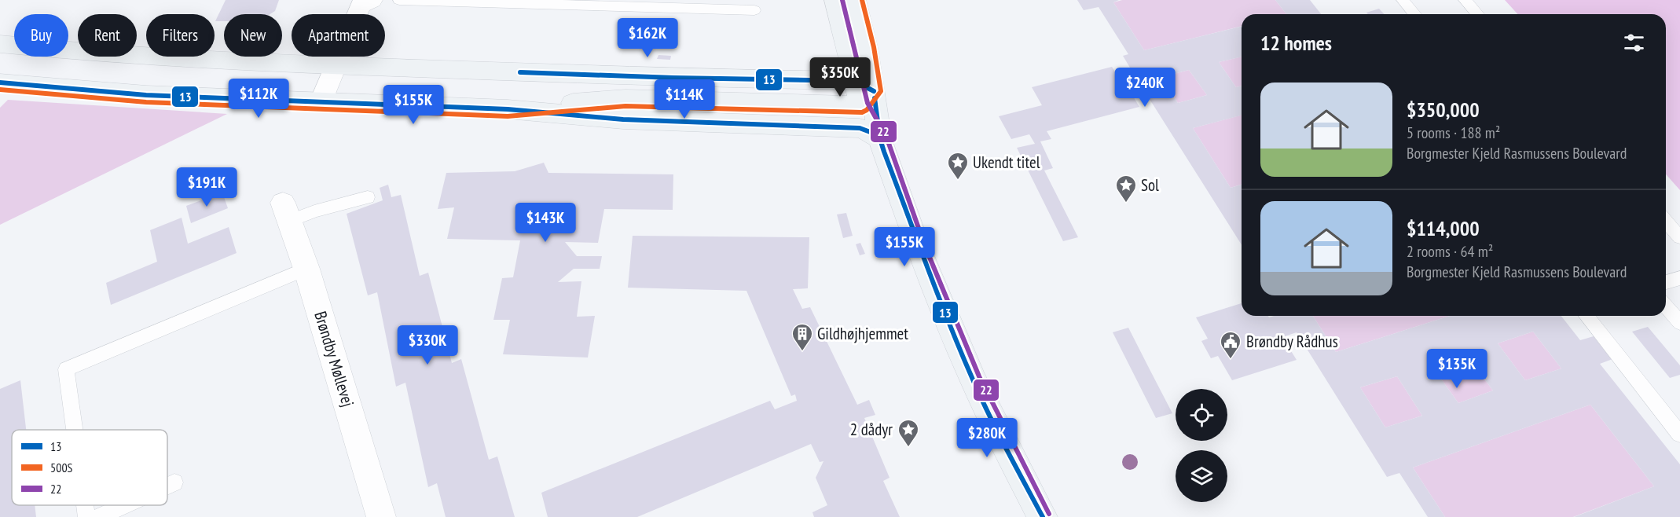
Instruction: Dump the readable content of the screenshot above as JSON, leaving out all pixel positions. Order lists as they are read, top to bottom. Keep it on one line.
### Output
{"streets":{"street":["Brøndby Møllevej"]},"places":{"place":["Ukendt titel","Sol","2 dådyr"],"building":["Gildhøjhjemmet"],"public building":["Brøndby Rådhus"]},"lines":["transit line 500S","transit line 22","transit line 13"],"legend":["13","500S","22"],"page":{"chip":["Buy","Rent","Filters","New","Apartment"],"heading":"12 homes","price":["$162K","$350K","$240K","$112K","$114K","$155K","$191K","$143K","$155K","$330K","$135K","$280K"],"list":[{"name":"$350,000","note":"5 rooms · 188 m² · Borgmester Kjeld Rasmussens Boulevard"},{"name":"$114,000","note":"2 rooms · 64 m² · Borgmester Kjeld Rasmussens Boulevard"}]}}
